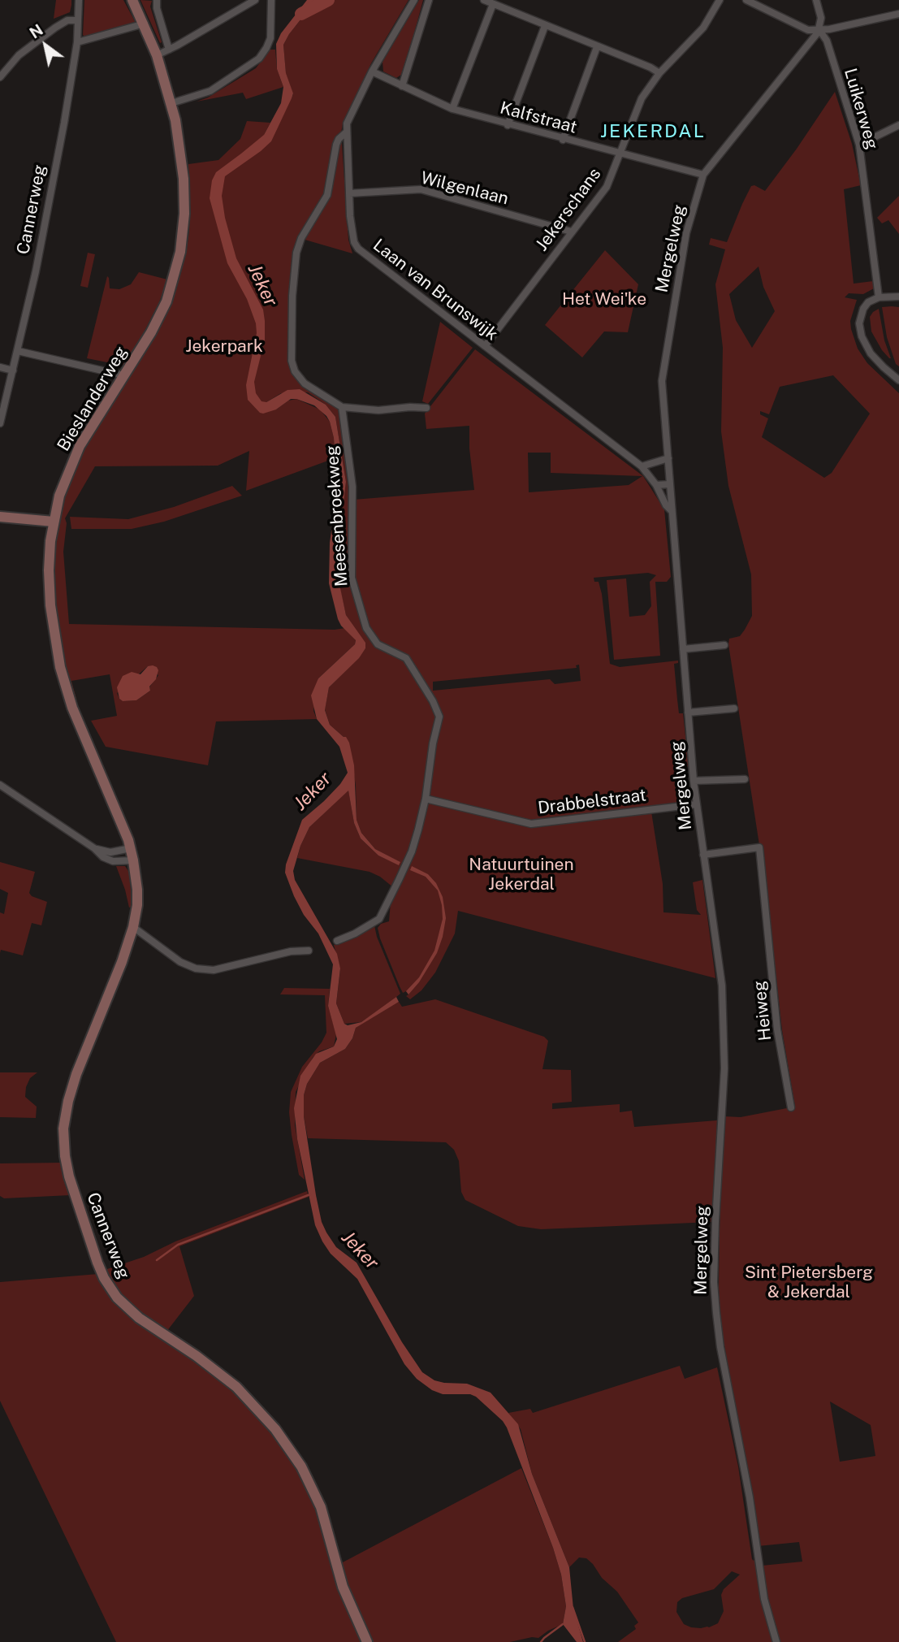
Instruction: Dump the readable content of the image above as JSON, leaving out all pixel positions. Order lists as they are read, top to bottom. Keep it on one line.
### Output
{"streets":{"main road":["Cannerweg","Bieslanderweg"],"street":["Luikerweg","Kalfstraat","Wilgenlaan","Jekerschans","Mergelweg","Laan van Brunswijk","Meesenbroekweg","Drabbelstraat","Heiweg"]},"crossings":[["Luikerweg","Mergelweg"],["Kalfstraat","Jekerschans"],["Kalfstraat","Mergelweg"],["Kalfstraat","Laan van Brunswijk"],["Wilgenlaan","Jekerschans"],["Wilgenlaan","Laan van Brunswijk"],["Cannerweg","Bieslanderweg"],["Jekerschans","Laan van Brunswijk"],["Mergelweg","Laan van Brunswijk"],["Mergelweg","Drabbelstraat"],["Mergelweg","Heiweg"],["Meesenbroekweg","Drabbelstraat"]],"districts":["JEKERDAL"],"water":["Jeker"],"parks":["Het Wei'ke","Jekerpark","Natuurtuinen Jekerdal","Sint Pietersberg & Jekerdal"],"north":"top left"}
